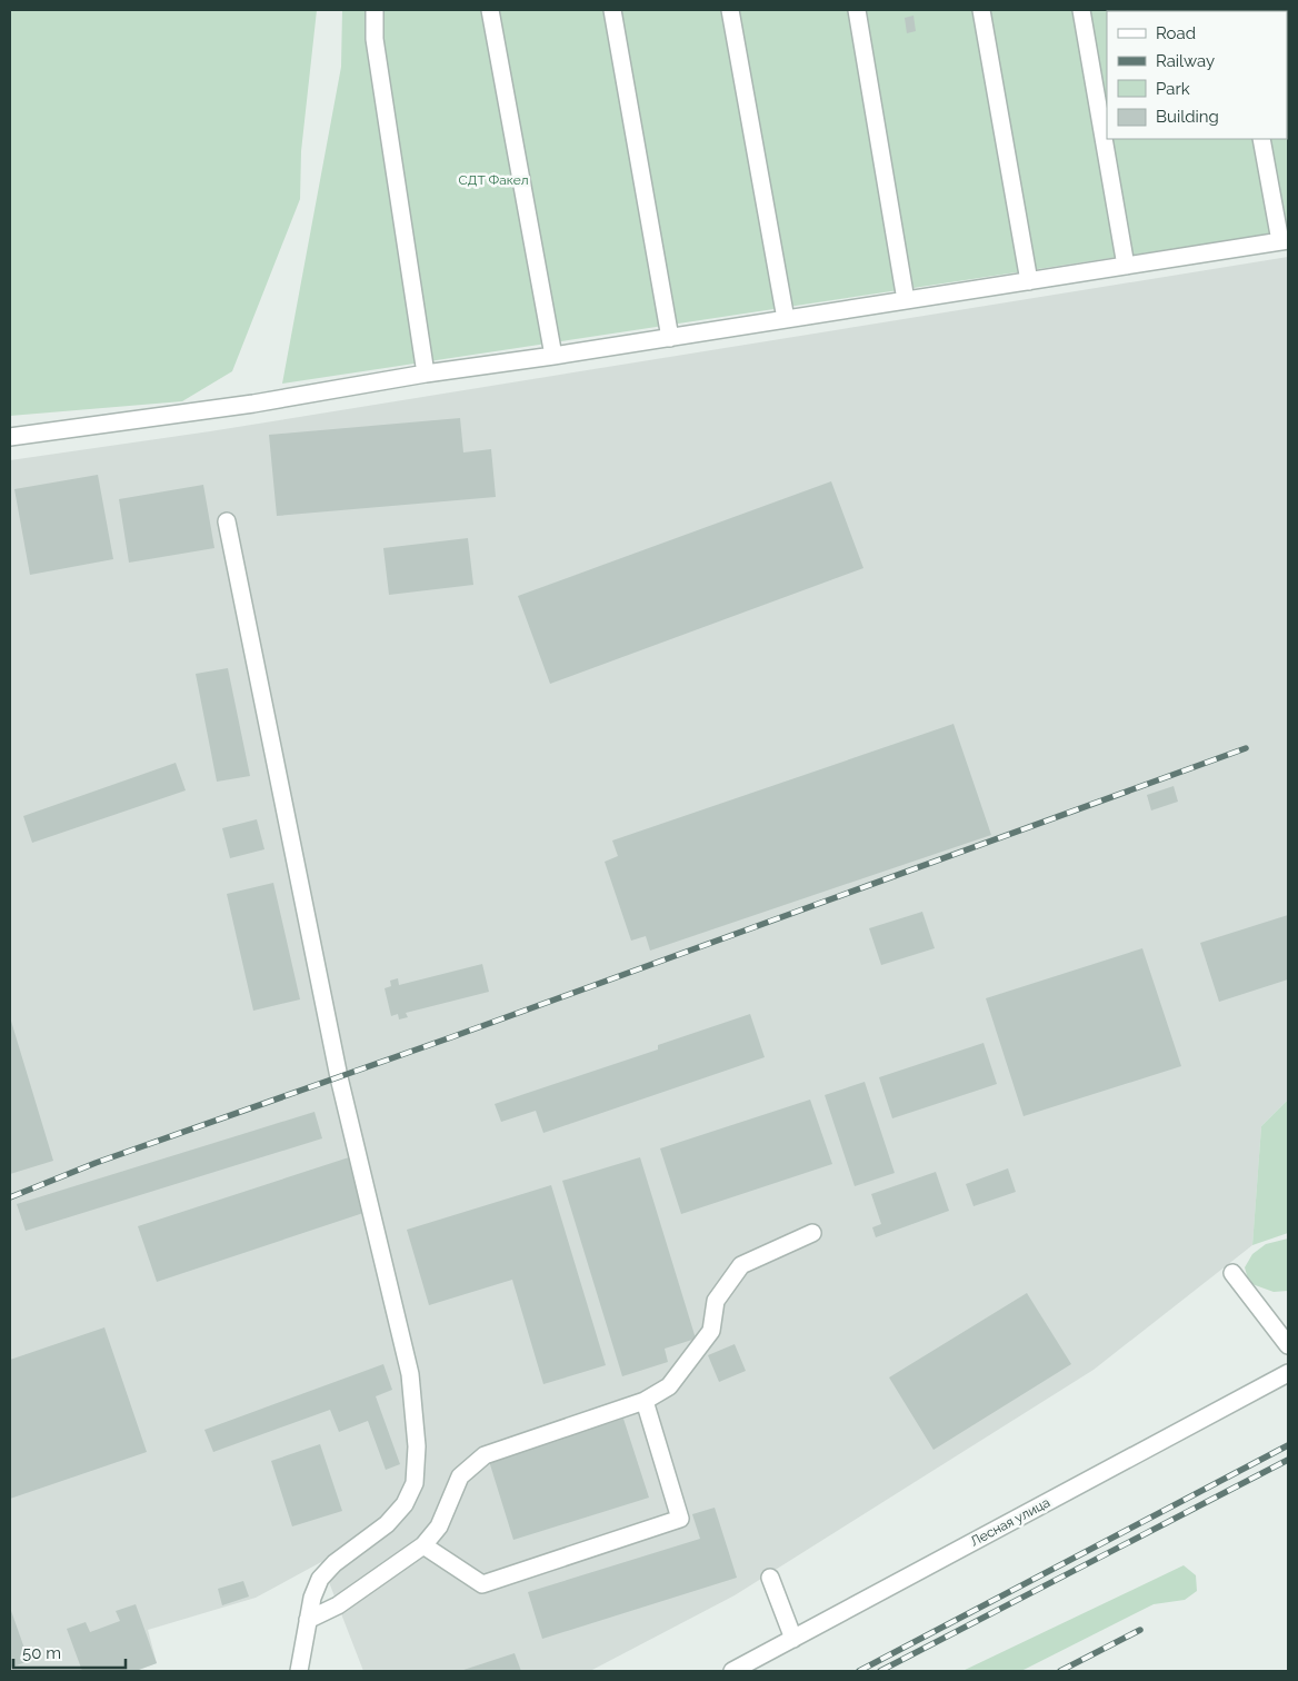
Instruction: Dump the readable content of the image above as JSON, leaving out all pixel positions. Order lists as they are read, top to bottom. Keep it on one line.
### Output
{"streets":{"street":["Лесная улица"]},"parks":["СДТ Факел"],"legend":["Road","Railway","Park","Building"],"scale_bar":"50 m"}
